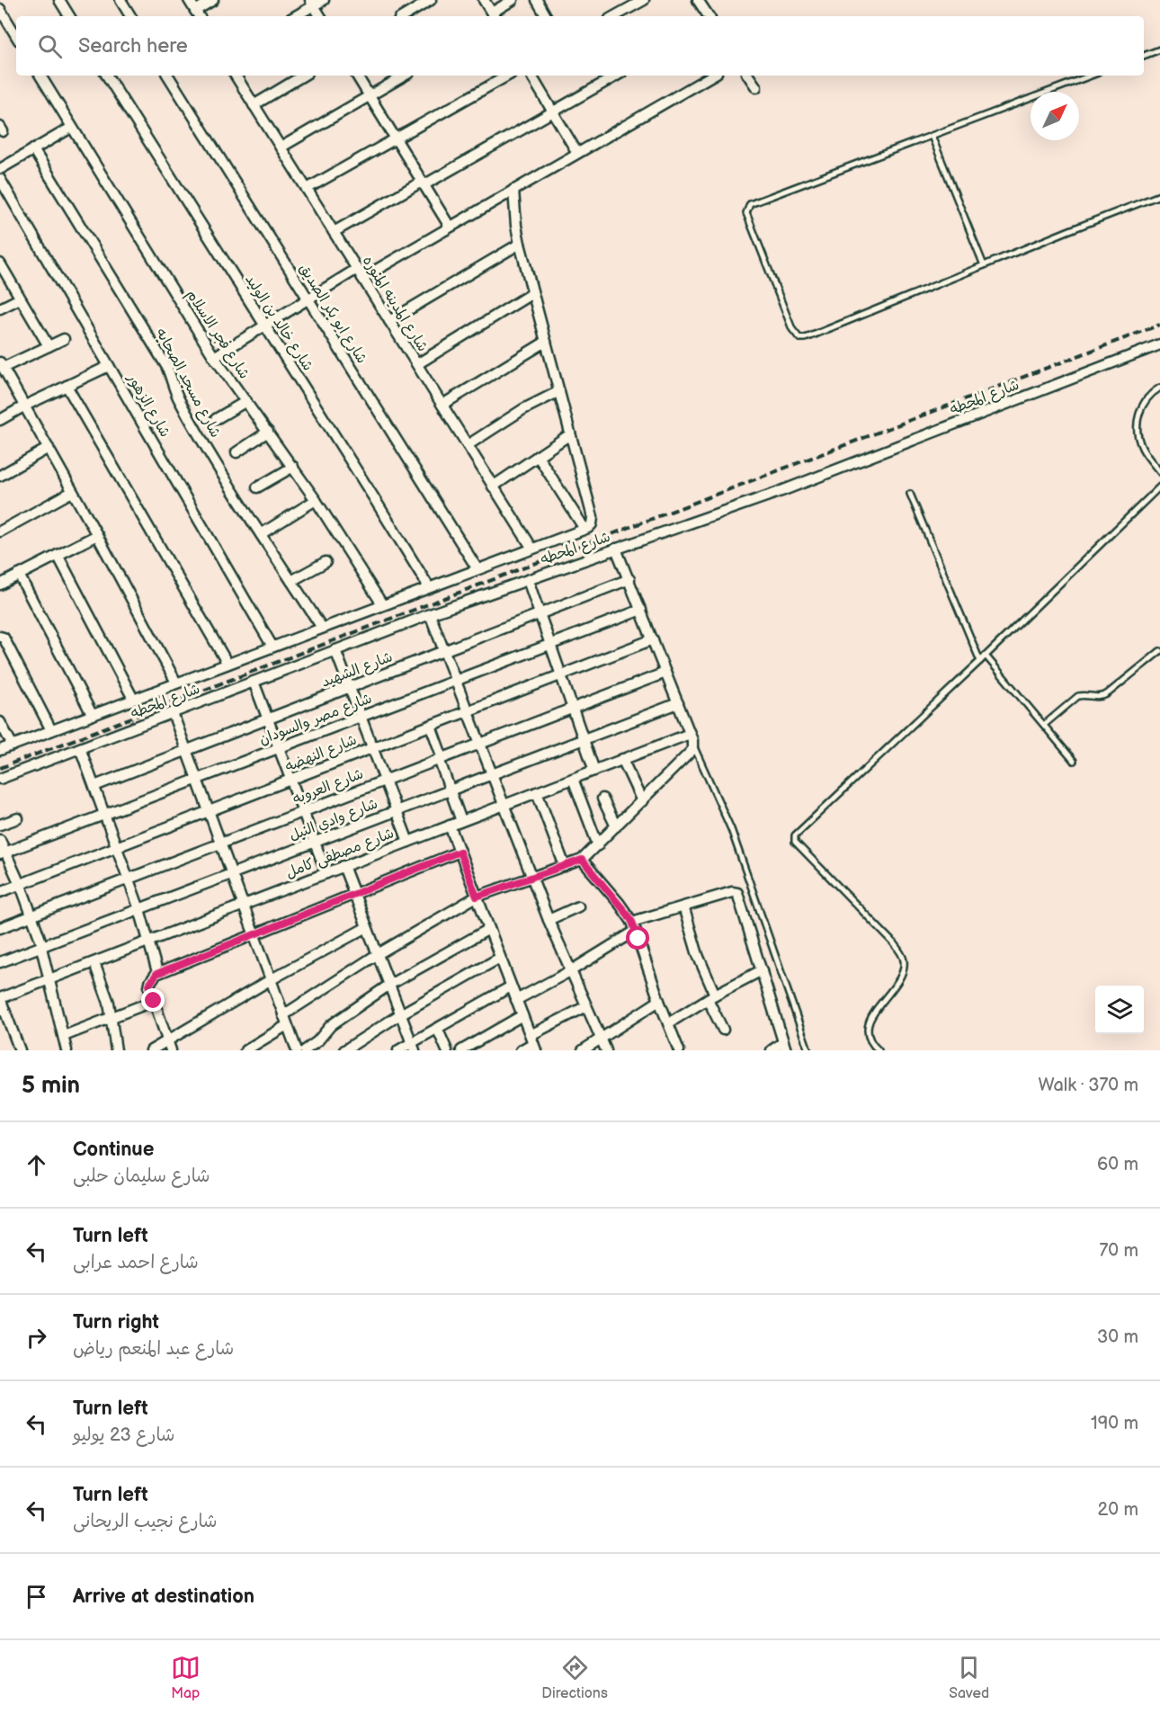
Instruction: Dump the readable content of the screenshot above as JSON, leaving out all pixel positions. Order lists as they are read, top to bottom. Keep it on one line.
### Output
{"streets":{"street":["شارع المدينه المنوره","شارع ابو بكر الصديق","شارع خالد بن الوليد","شارع فجر الاسلام","شارع مسجد الصحابه","شارع المحطه","شارع الزهور","شارع الشهيد","شارع مصر والسودان","شارع النهضه","شارع العروبه","شارع وادي النيل","شارع مصطفى كامل"]},"crossings":[["شارع المدينه المنوره","شارع المحطه"],["شارع ابو بكر الصديق","شارع المحطه"],["شارع خالد بن الوليد","شارع المحطه"],["شارع فجر الاسلام","شارع المحطه"],["شارع مسجد الصحابه","شارع المحطه"],["شارع المحطه","شارع الزهور"]],"north":"top right","page":{"search":"Search here","heading":["5 min","Walk · 370 m"],"list":[["Continue","شارع سليمان حلبى","60 m"],["Turn left","شارع احمد عرابى","70 m"],["Turn right","شارع عبد المنعم رياض","30 m"],["Turn left","شارع 23 يوليو","190 m"],["Turn left","شارع نجيب الريحانى","20 m"],"Arrive at destination"],"nav":["Map","Directions","Saved"]}}
